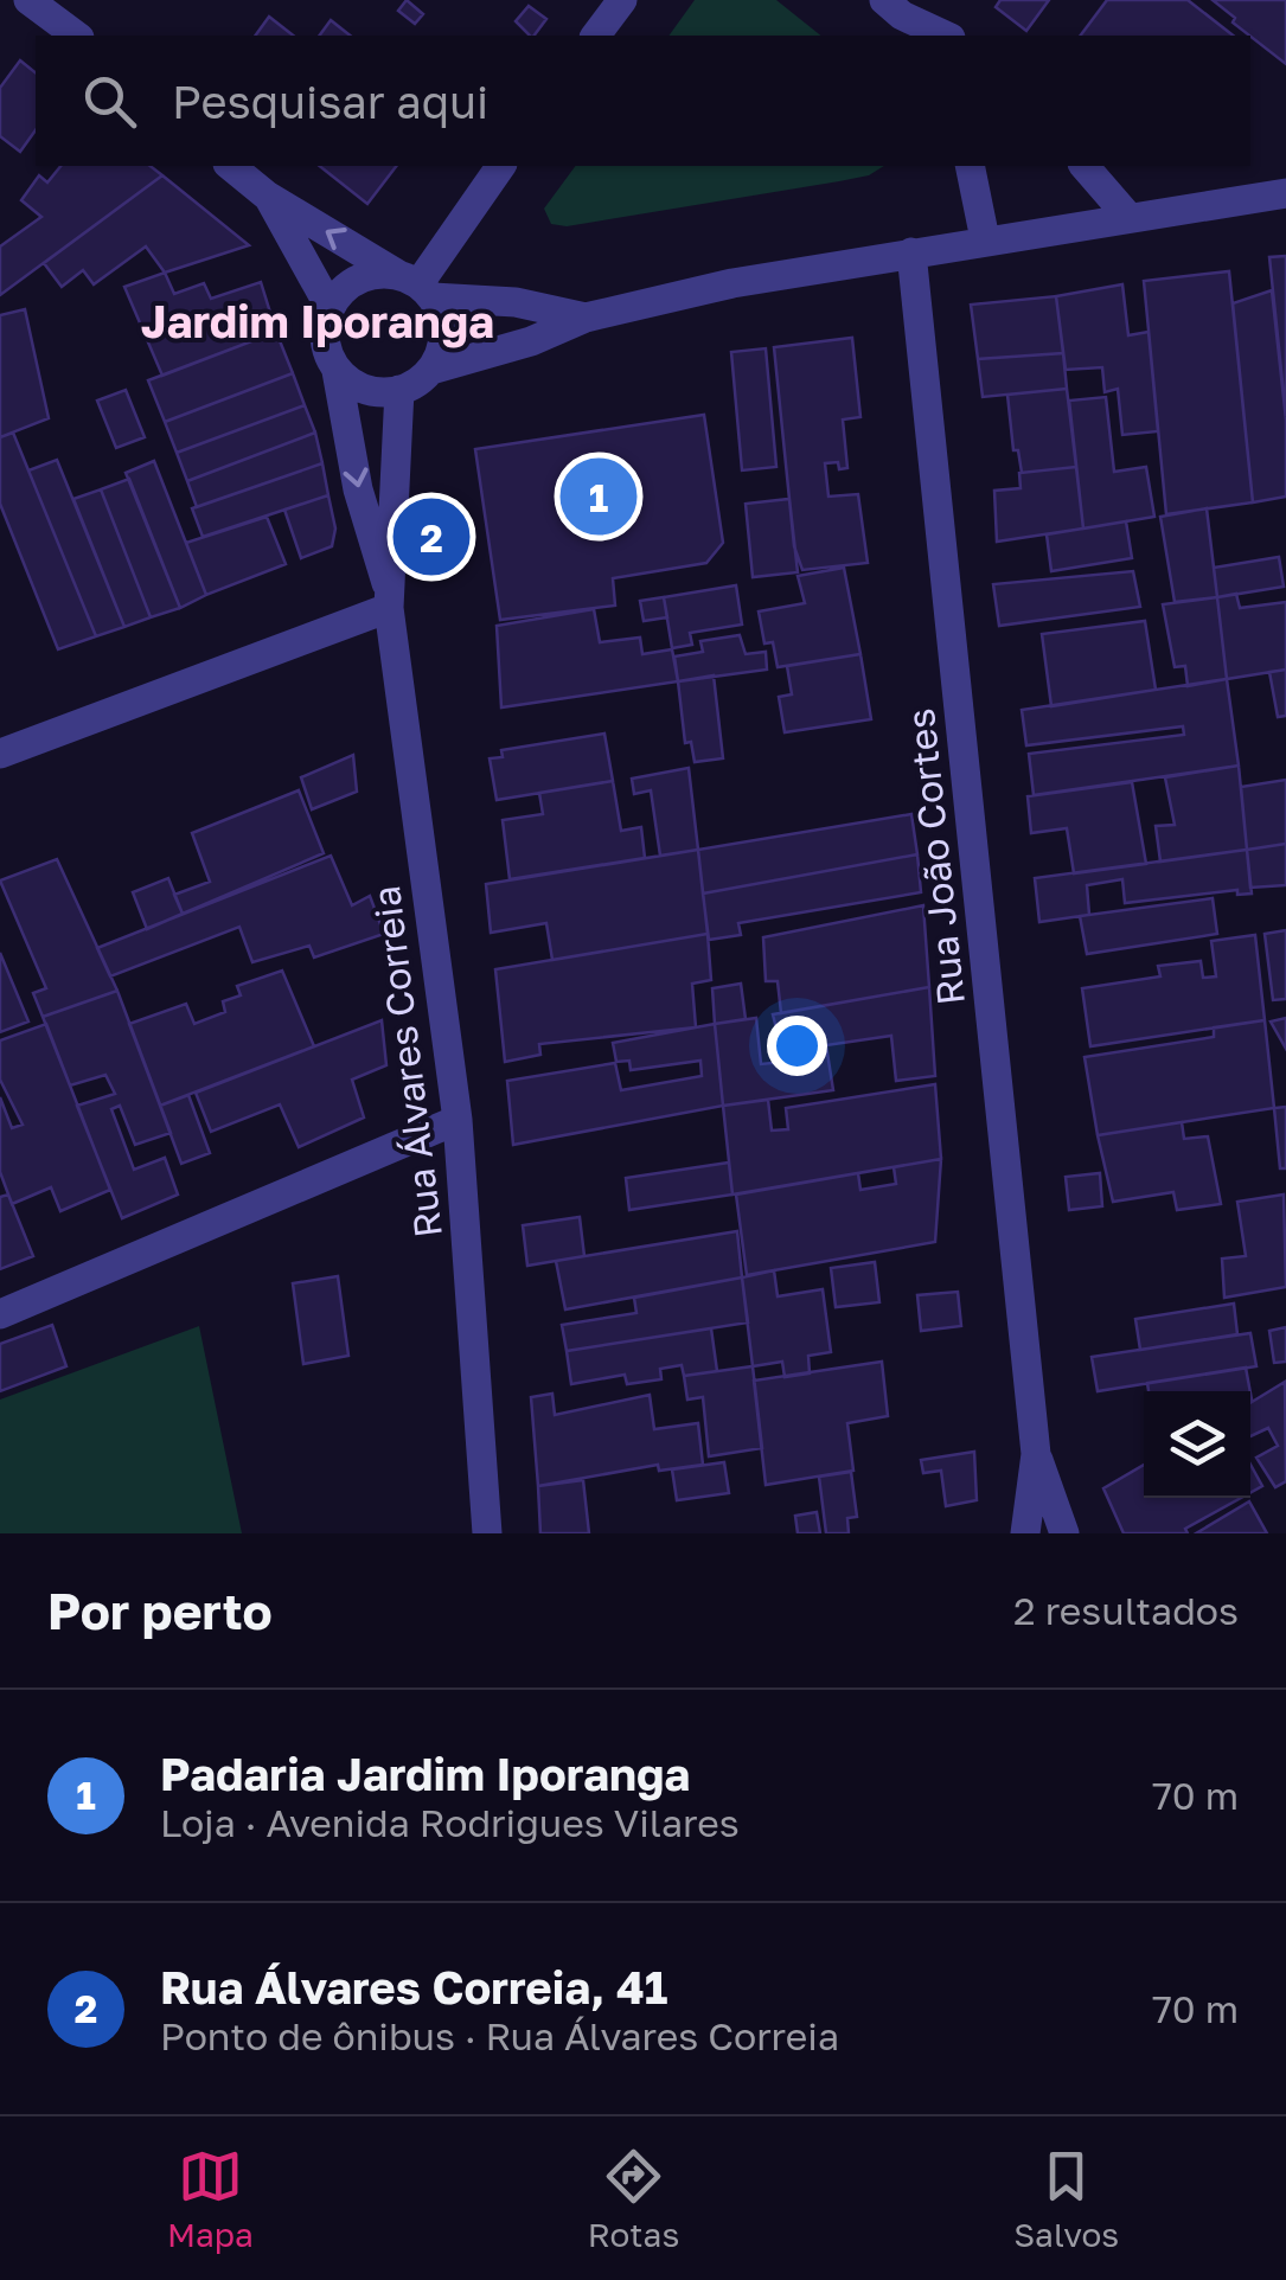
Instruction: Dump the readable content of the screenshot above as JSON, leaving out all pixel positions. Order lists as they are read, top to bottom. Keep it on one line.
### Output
{"streets":{"street":["Rua João Cortes","Rua Álvares Correia"]},"districts":["Jardim Iporanga"],"page":{"search":"Pesquisar aqui","pins":["1","2"],"heading":["Por perto","2 resultados"],"list":[{"mark":"1","name":"Padaria Jardim Iporanga","note":"Loja · Avenida Rodrigues Vilares","value":"70 m"},{"mark":"2","name":"Rua Álvares Correia, 41","note":"Ponto de ônibus · Rua Álvares Correia","value":"70 m"}],"nav":["Mapa","Rotas","Salvos"]}}
